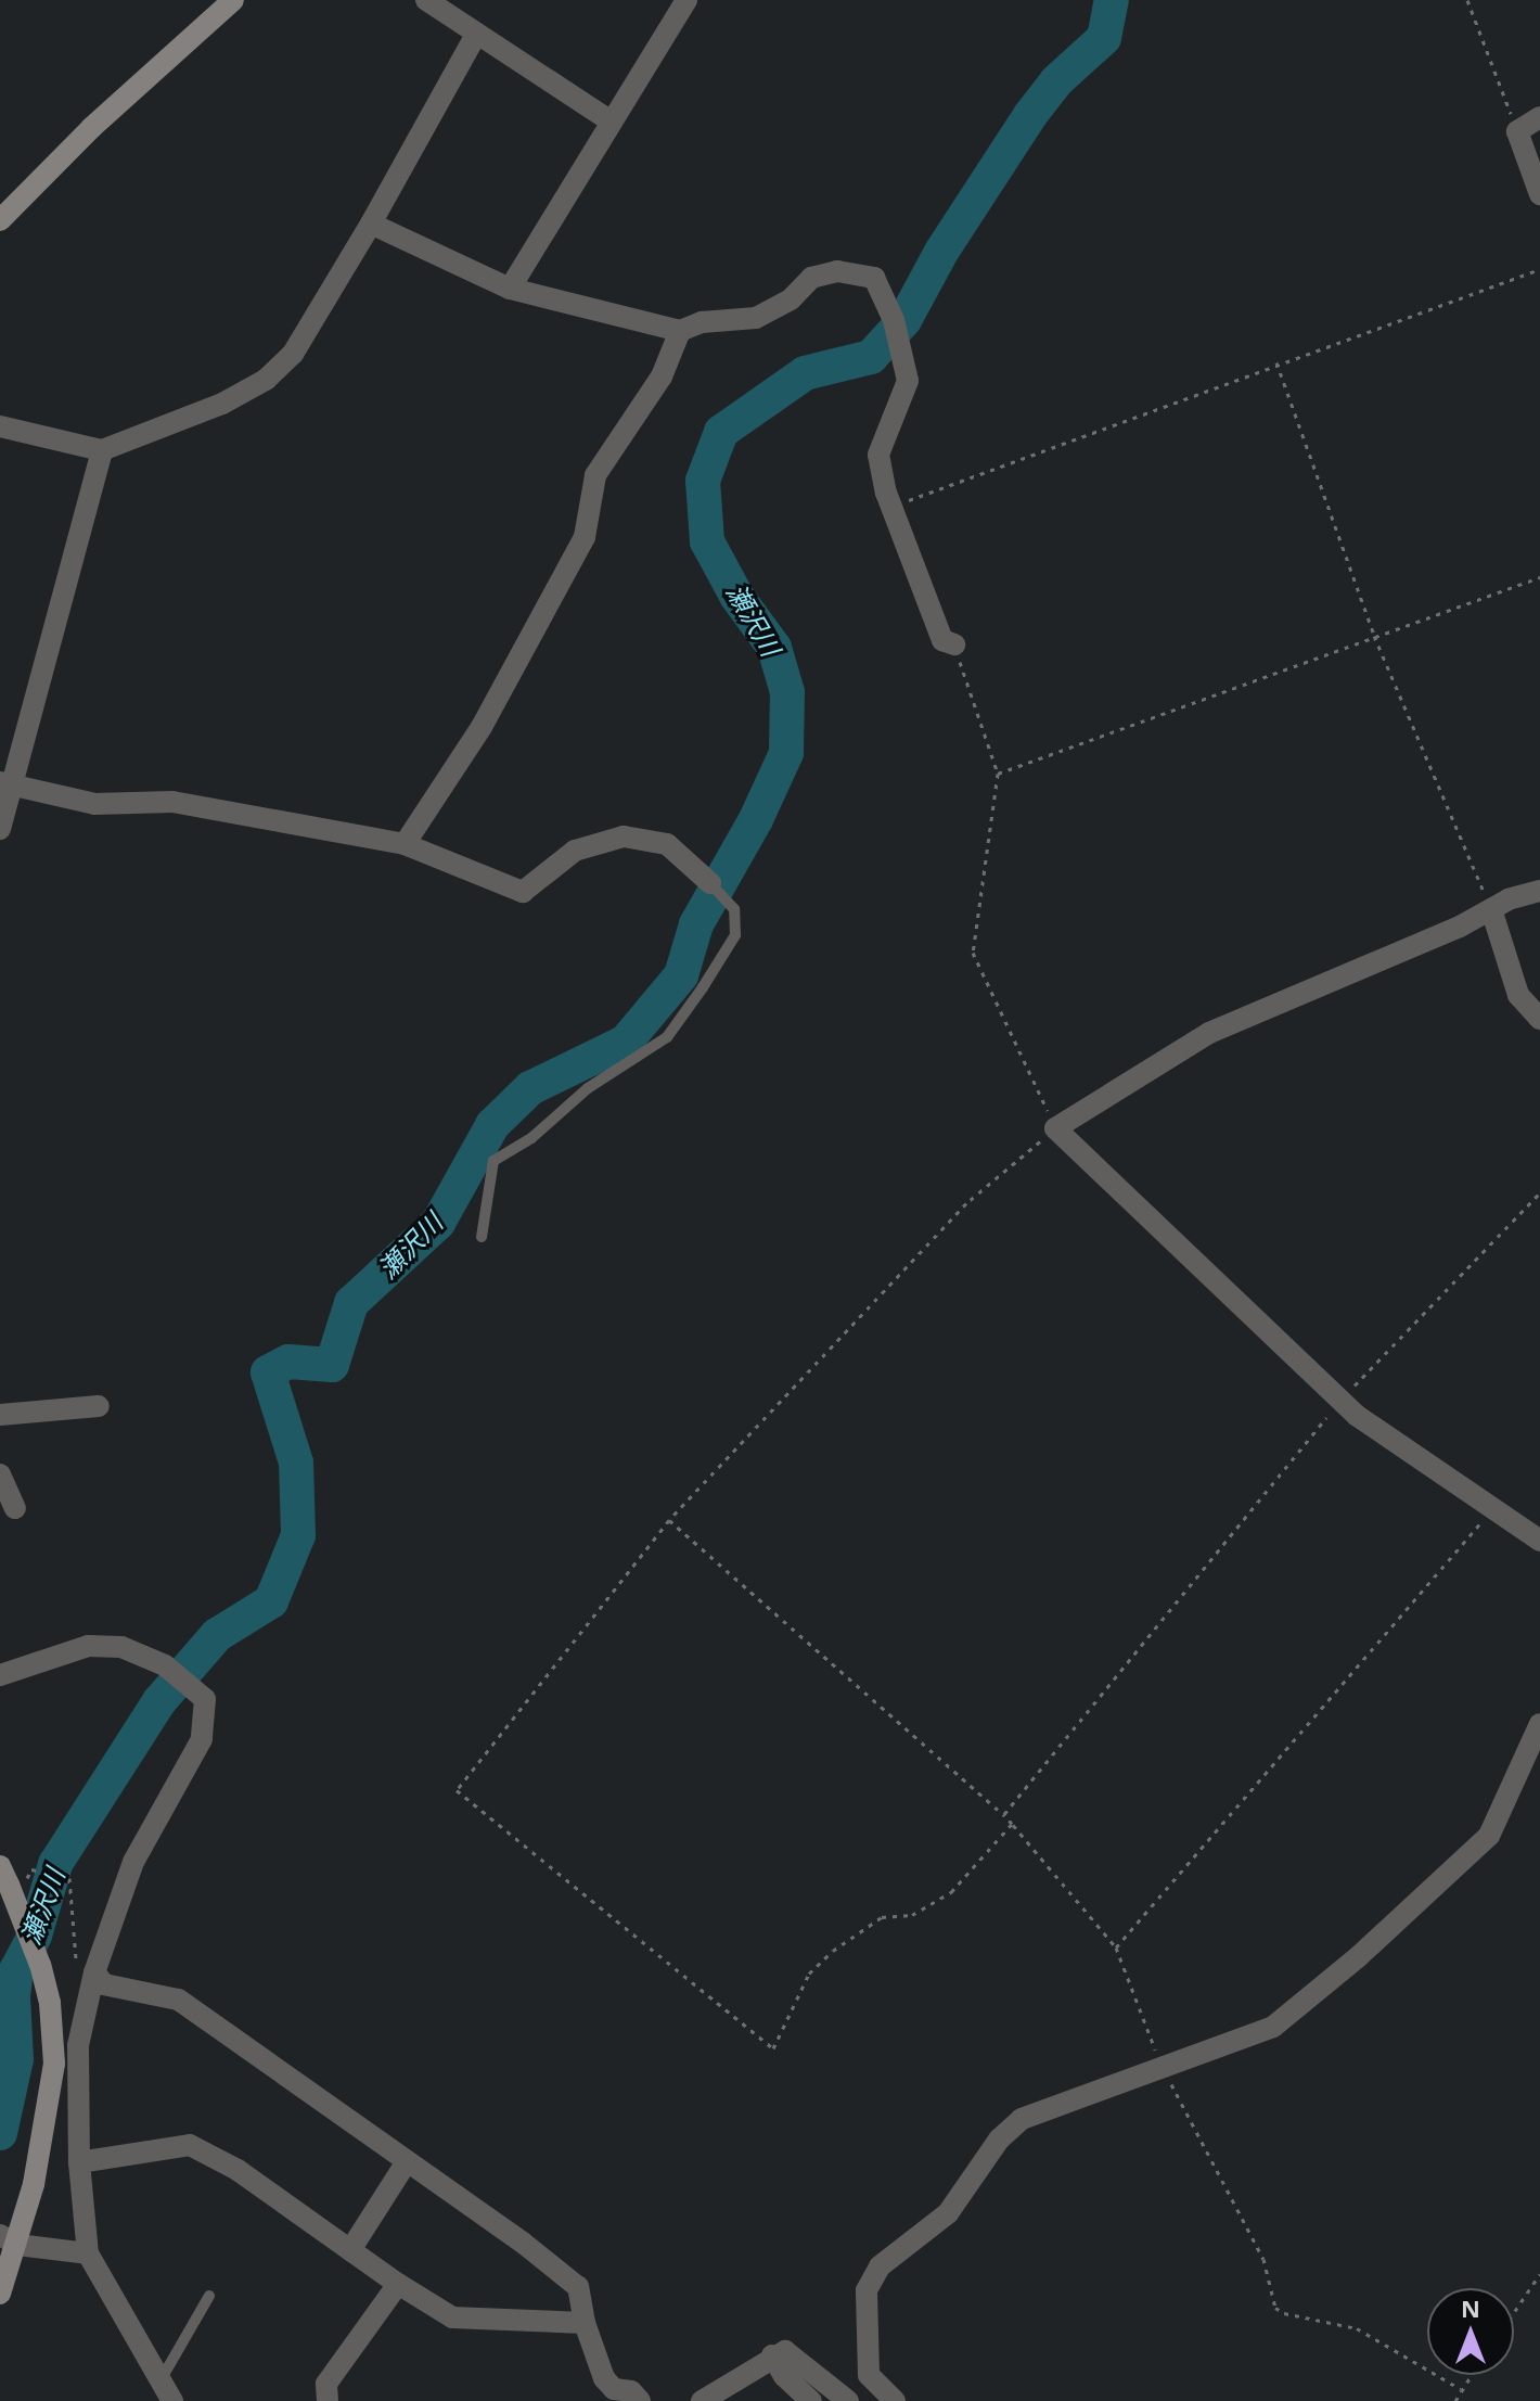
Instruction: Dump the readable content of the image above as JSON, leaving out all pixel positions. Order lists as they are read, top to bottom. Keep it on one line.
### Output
{"water":["瀬沢川"],"north":"top"}
